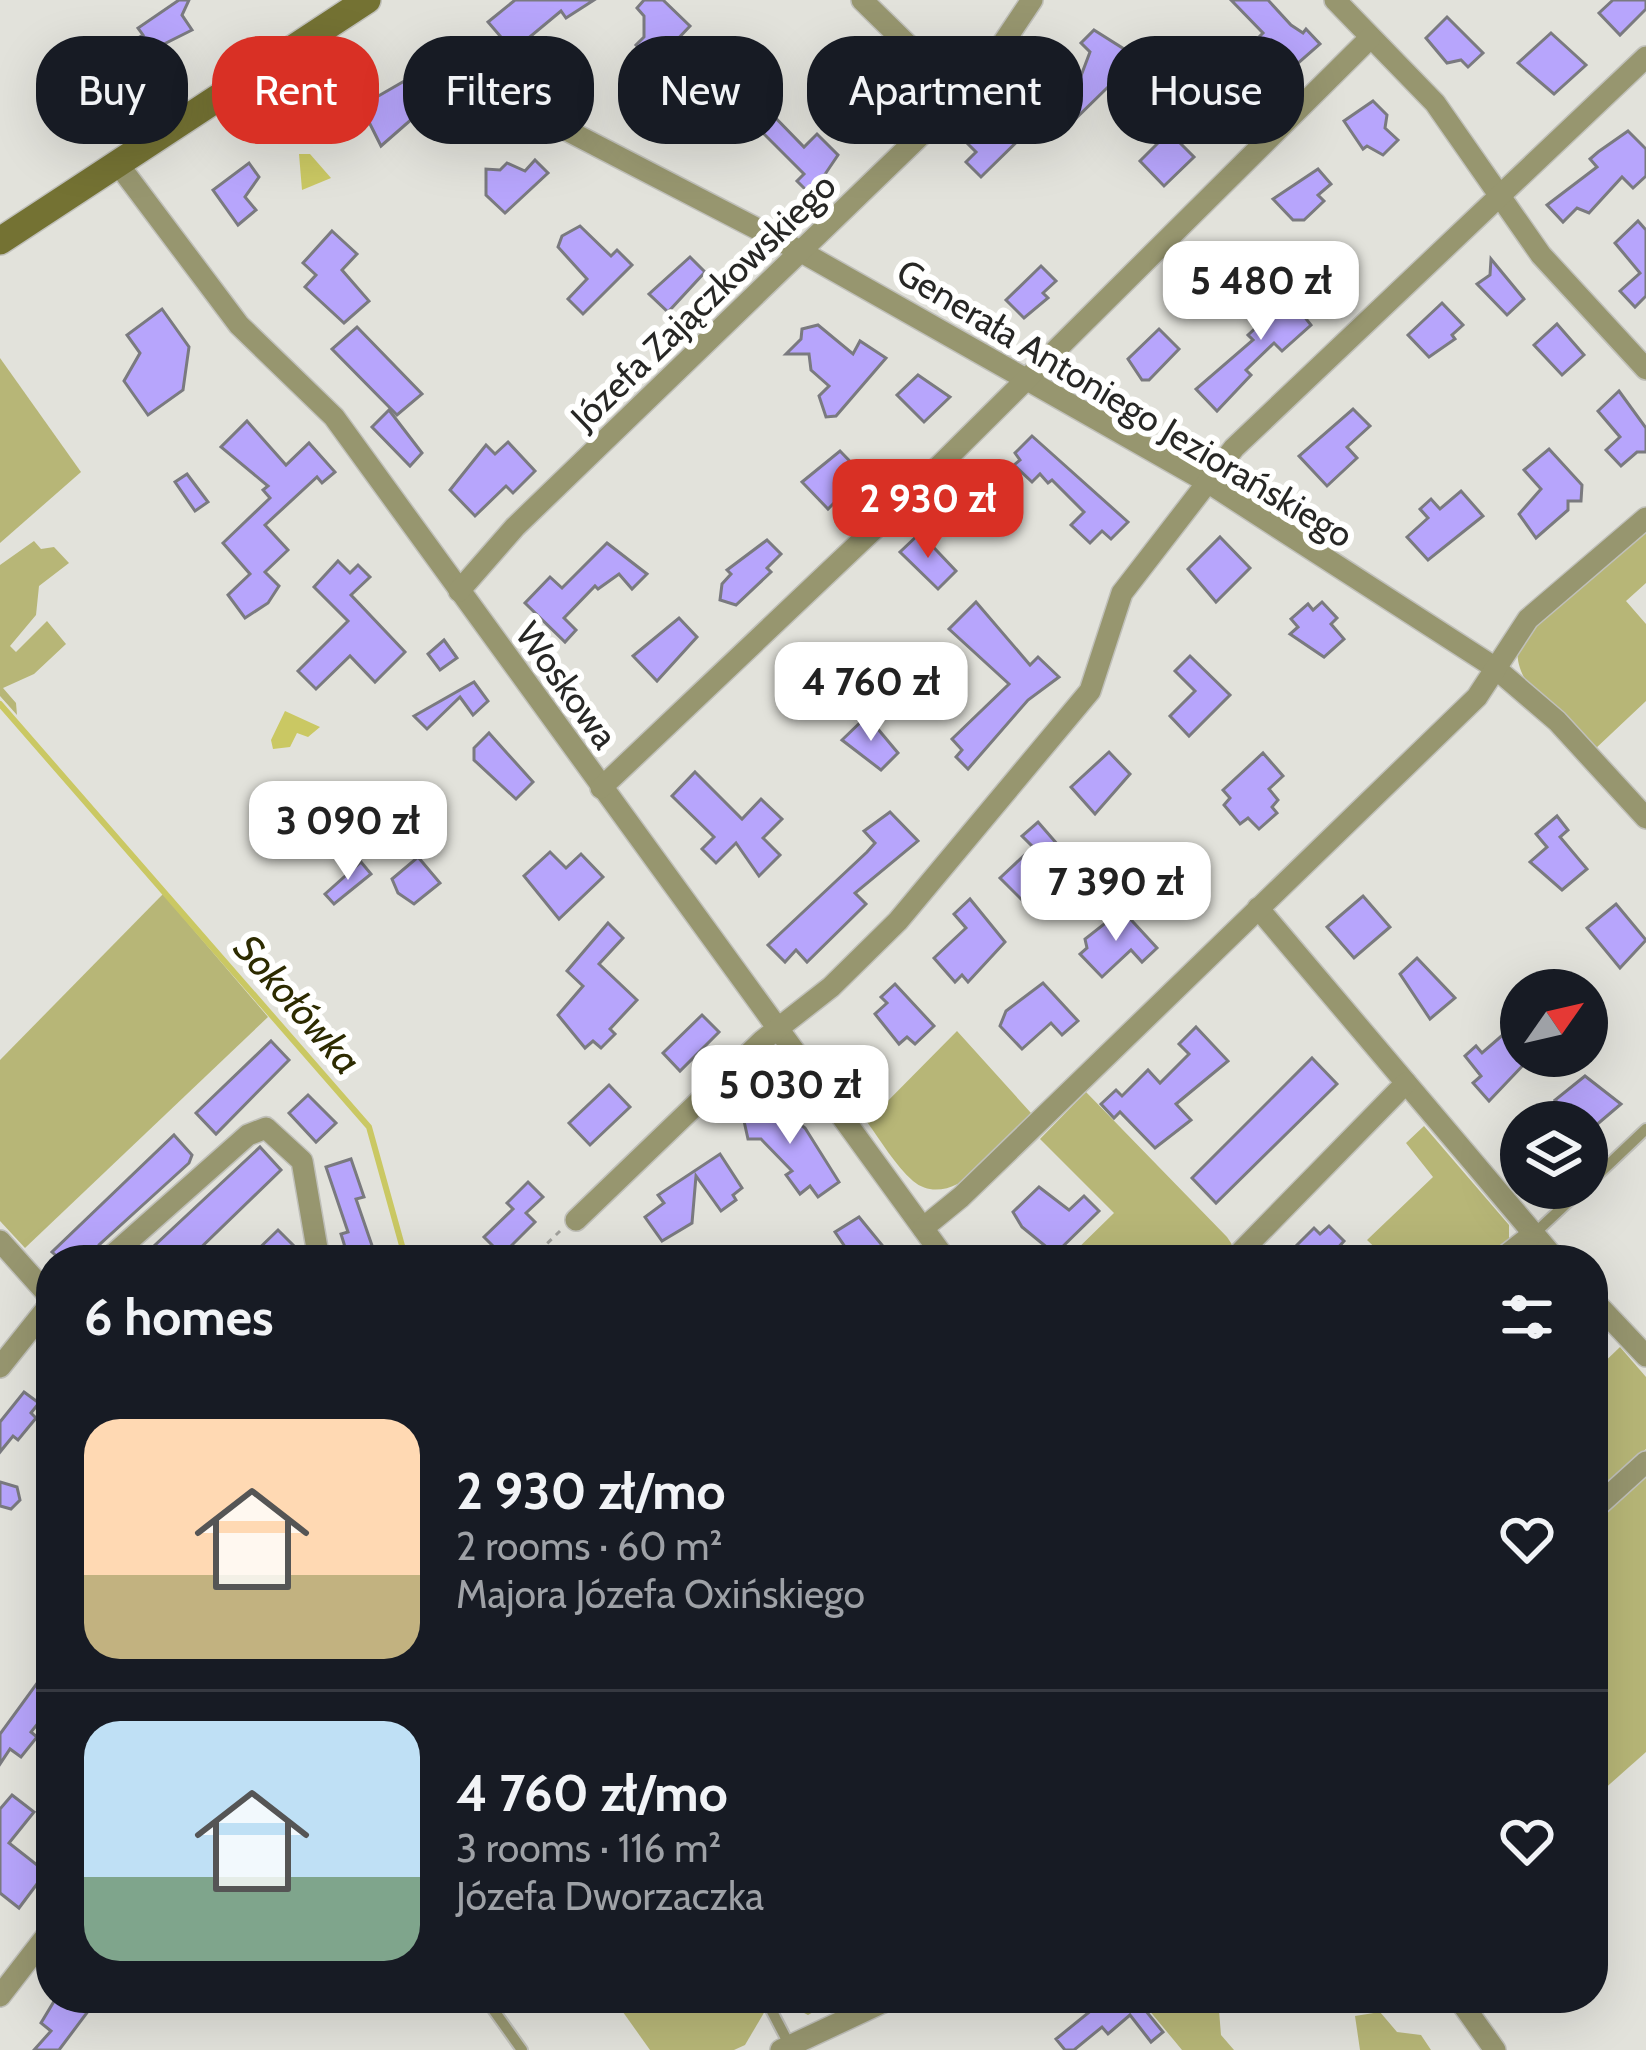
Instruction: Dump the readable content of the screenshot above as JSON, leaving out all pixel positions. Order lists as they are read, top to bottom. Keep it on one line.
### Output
{"streets":{"street":["Józefa Zajączkowskiego","Generała Antoniego Jeziorańskiego","Woskowa"]},"crossings":[["Józefa Zajączkowskiego","Generała Antoniego Jeziorańskiego"],["Józefa Zajączkowskiego","Woskowa"]],"water":["Sokołówka"],"north":"top right","page":{"chip":["Buy","Rent","Filters","New","Apartment","House"],"price":["5 480 zł","2 930 zł","4 760 zł","3 090 zł","7 390 zł","5 030 zł"],"heading":"6 homes","list":[{"name":"2 930 zł/mo","note":"2 rooms · 60 m² · Majora Józefa Oxińskiego"},{"name":"4 760 zł/mo","note":"3 rooms · 116 m² · Józefa Dworzaczka"}]}}
